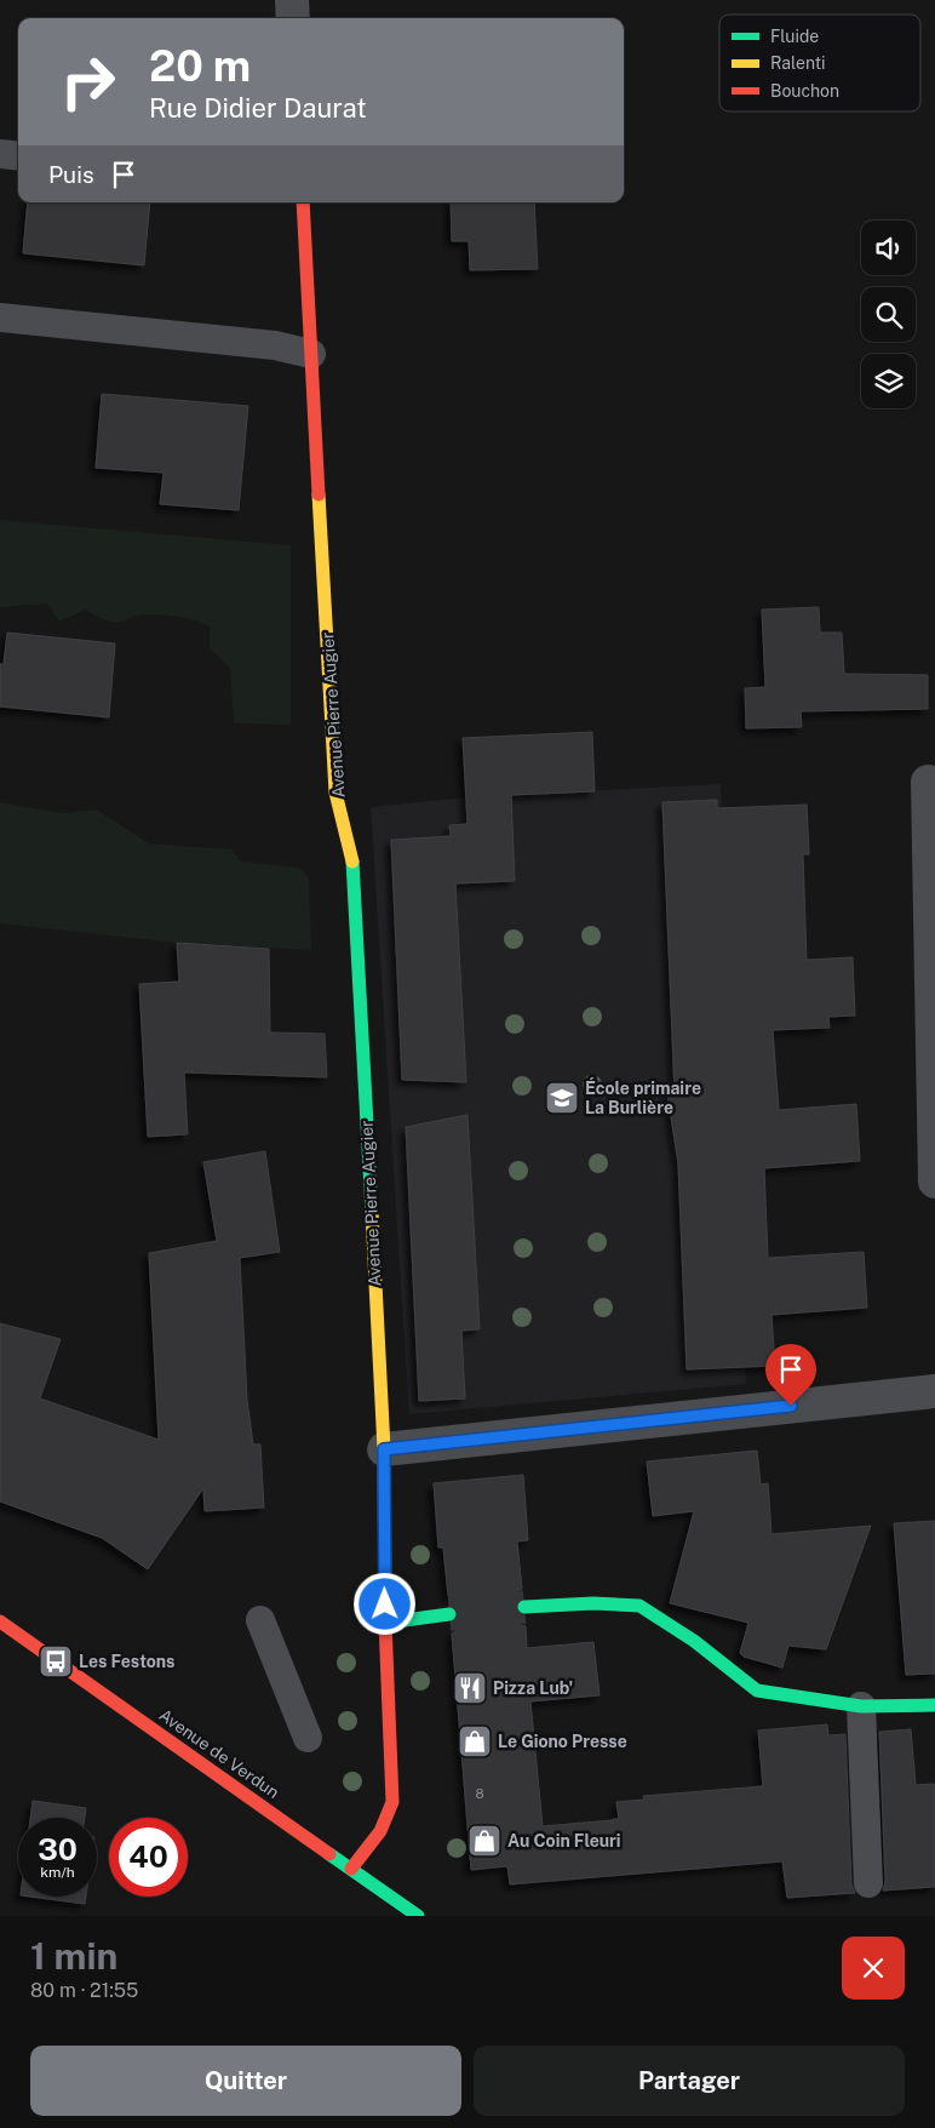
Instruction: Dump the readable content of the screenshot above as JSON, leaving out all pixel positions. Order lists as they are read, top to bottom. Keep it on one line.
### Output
{"streets":{"street":["Avenue Pierre Augier","Avenue de Verdun"]},"crossings":[["Avenue Pierre Augier","Avenue de Verdun"]],"places":{"school or university":["École primaire La Burlière"],"bus stop":["Les Festons"],"restaurant":["Pizza Lub'"],"shop":["Le Giono Presse","Au Coin Fleuri"]},"house_numbers":["8"],"legend":["Fluide","Ralenti","Bouchon"],"page":{"turn":["20 m","Rue Didier Daurat"],"then":"Puis","speed":"30 km/h","limit":"40","heading":["1 min","80 m · 21:55"],"buttons":["Quitter","Partager"]}}
